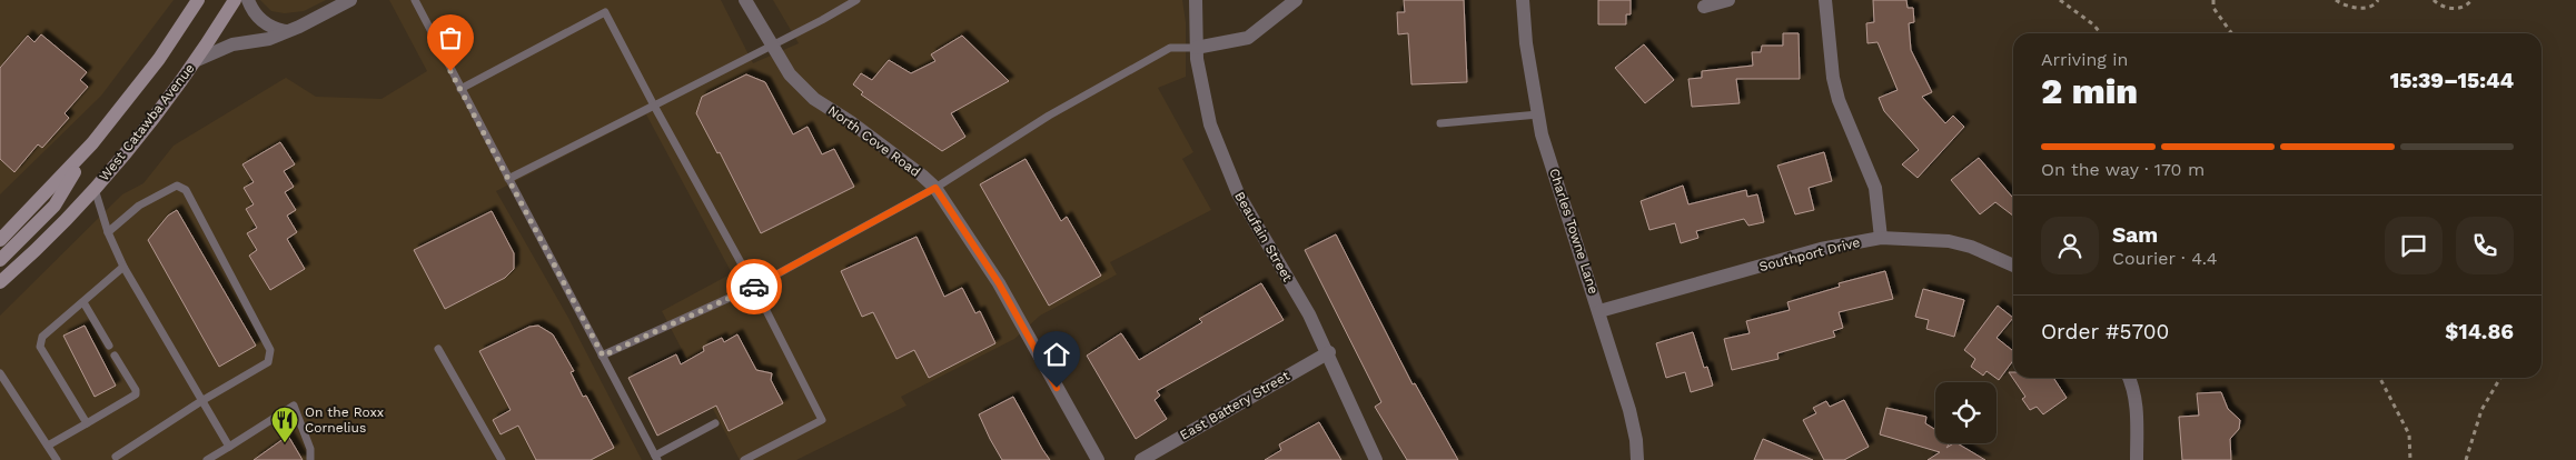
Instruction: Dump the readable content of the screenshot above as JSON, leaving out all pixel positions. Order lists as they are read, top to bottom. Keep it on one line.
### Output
{"streets":{"main road":["West Catawba Avenue"],"street":["North Cove Road","Charles Towne Lane","Beaufain Street","Southport Drive","East Battery Street"]},"crossings":[["Charles Towne Lane","Southport Drive"],["Beaufain Street","East Battery Street"]],"places":{"restaurant":["On the Roxx Cornelius"]},"page":{"heading":["2 min","Arriving in","15:39–15:44"],"panel":["Sam","Courier · 4.4","Order #5700","$14.86"],"bar":"On the way · 170 m"}}
